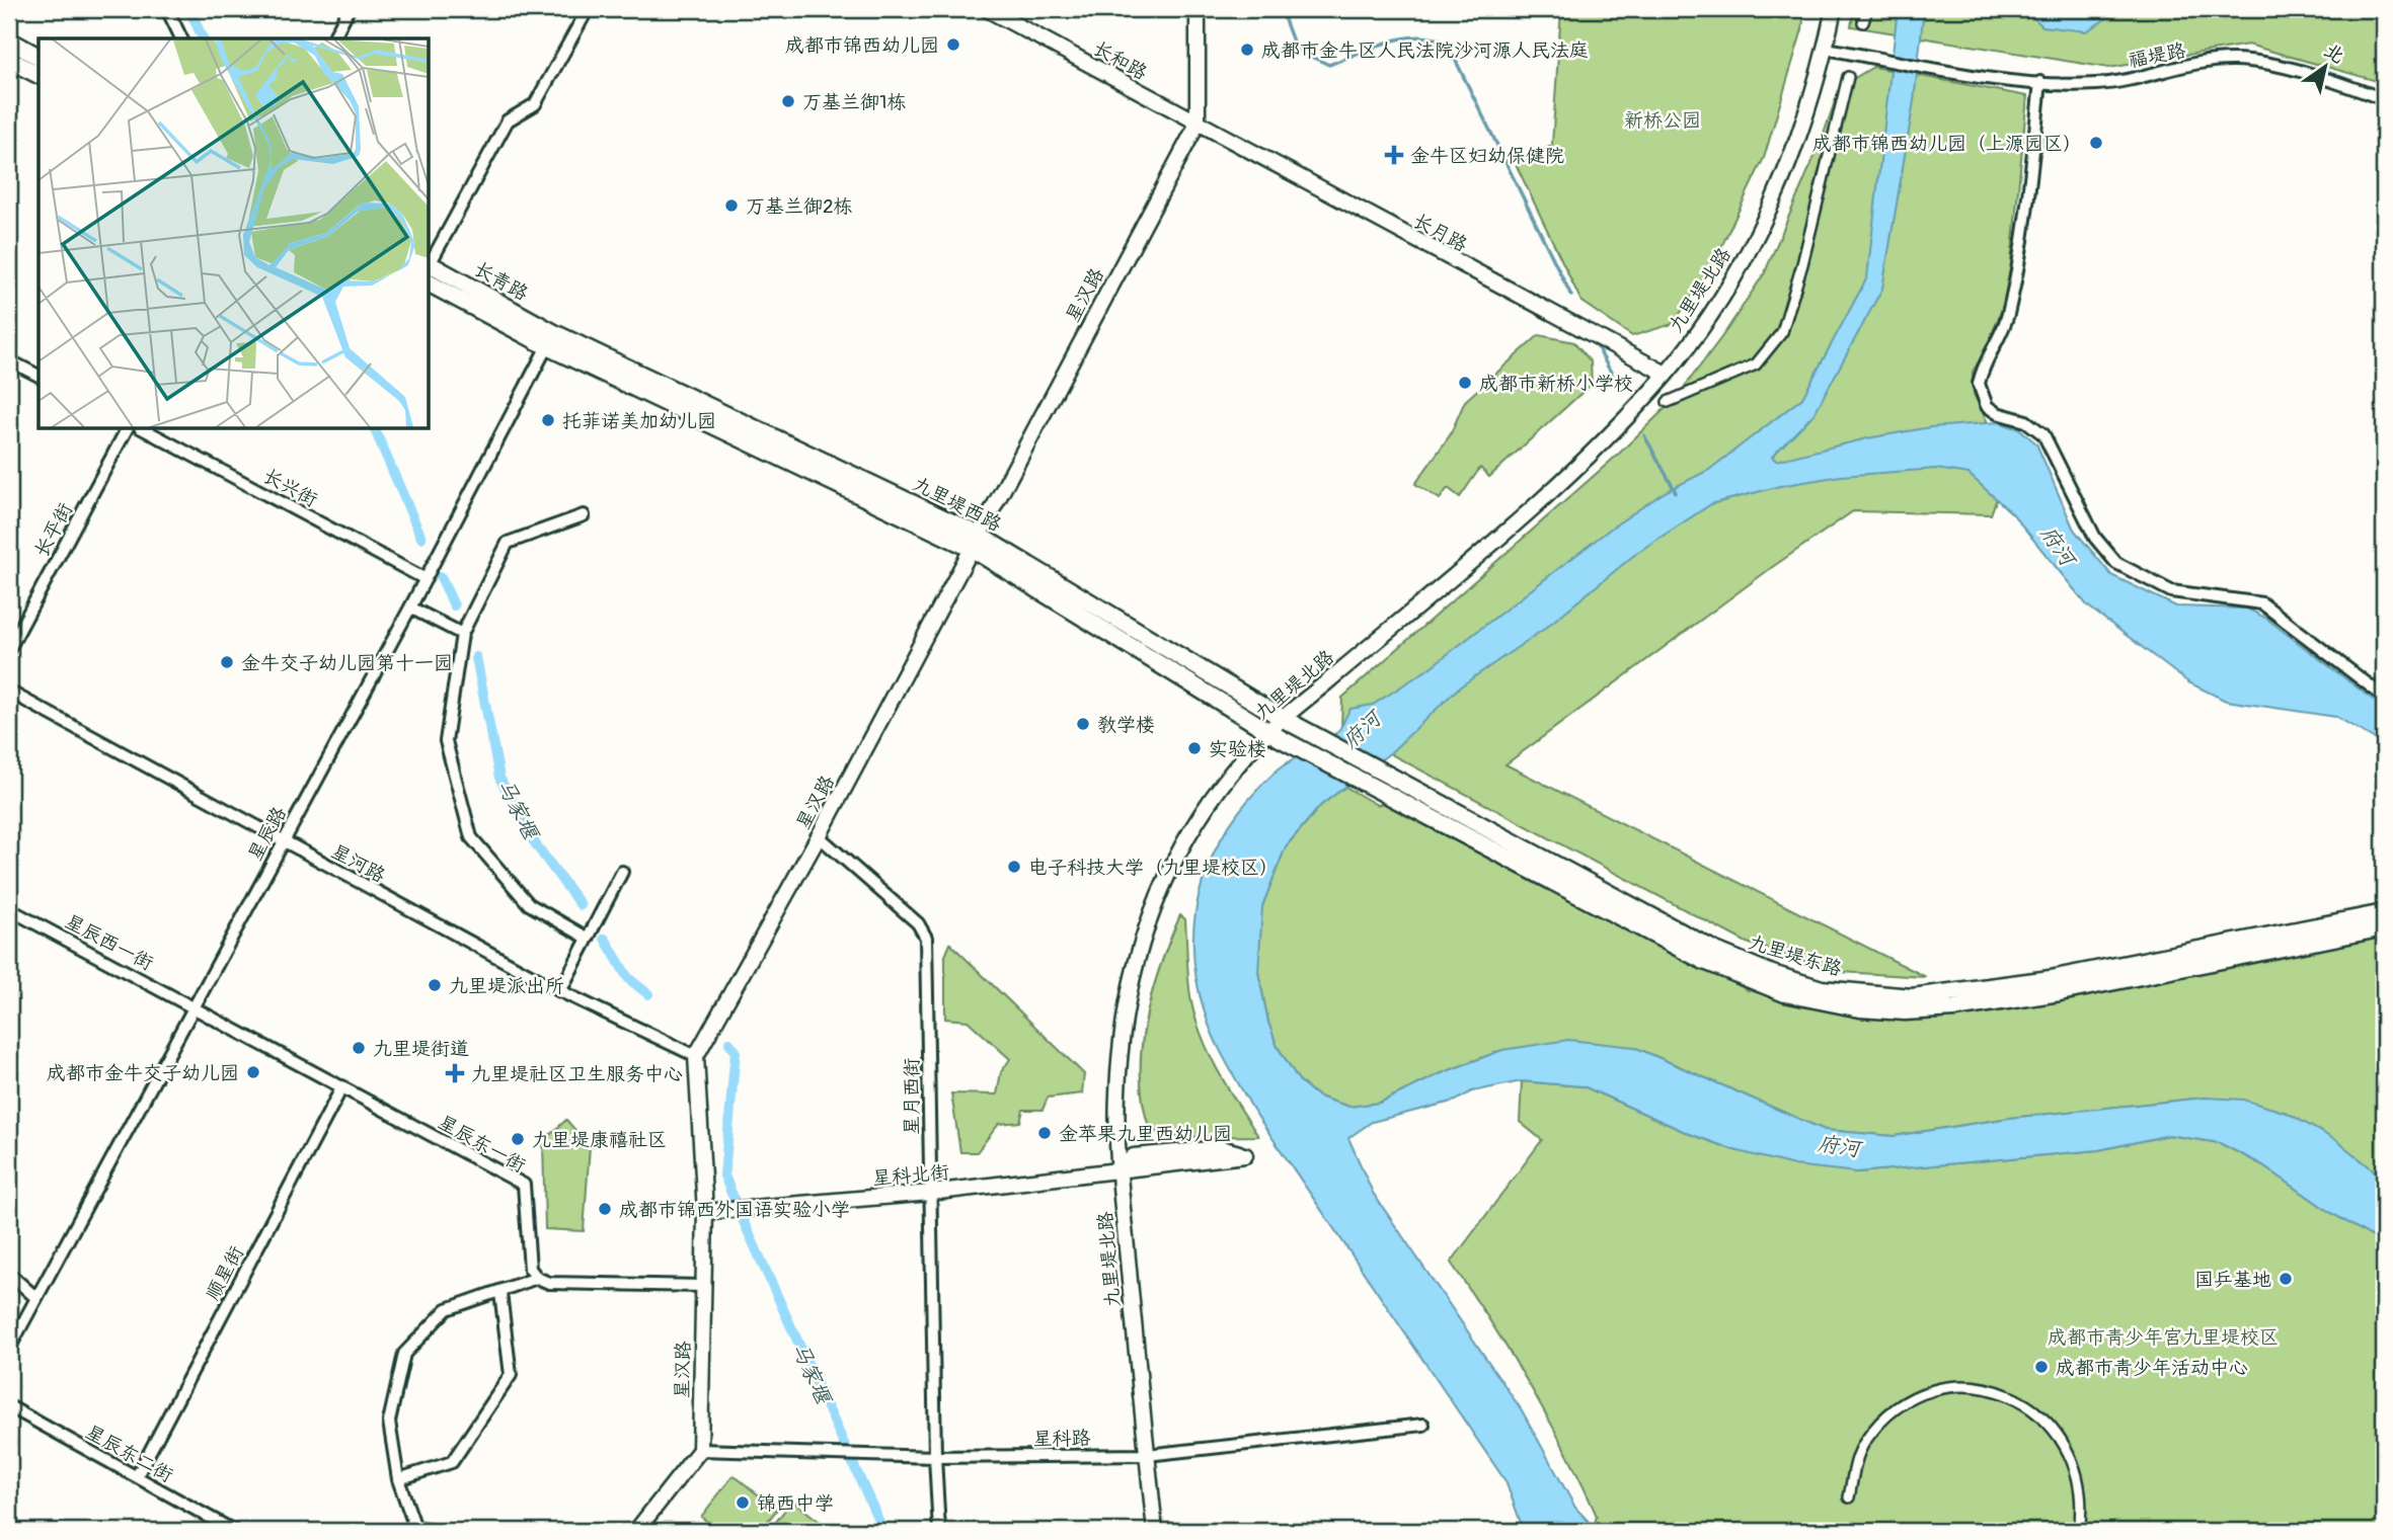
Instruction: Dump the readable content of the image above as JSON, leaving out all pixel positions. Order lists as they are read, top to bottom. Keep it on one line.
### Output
{"streets":{"main road":["长青路","九里堤西路","九里堤东路"],"street":["福堤路","长和路","长月路","九里堤北路","星汉路","长兴街","长平街","星辰路","星河路","星辰西一街","星月西街","星辰东一街","星科北街","顺星街","星科路","星辰东二街"]},"crossings":[["福堤路","九里堤北路"],["长和路","长月路"],["长和路","星汉路"],["长月路","九里堤北路"],["长月路","星汉路"],["长青路","九里堤西路"],["长青路","星辰路"],["九里堤北路","九里堤西路"],["九里堤北路","星科北街"],["九里堤北路","星科路"],["星汉路","九里堤西路"],["星汉路","星河路"],["星汉路","星月西街"],["星汉路","星科北街"],["星汉路","星科路"],["长兴街","星辰路"],["九里堤西路","星辰路"],["九里堤西路","九里堤东路"],["星辰路","星河路"],["星辰路","星辰西一街"],["星辰路","星辰东一街"],["星辰西一街","星辰东一街"],["星月西街","星科北街"],["星月西街","星科路"],["星辰东一街","顺星街"],["顺星街","星辰东二街"]],"water":["府河","马家堰"],"parks":["新桥公园","成都市青少年宫九里堤校区"],"places":{"other":["成都市锦西幼儿园","成都市金牛区人民法院沙河源人民法庭","万基兰御1栋","成都市锦西幼儿园（上源园区）","万基兰御2栋","成都市新桥小学校","托菲诺美加幼儿园","金牛交子幼儿园第十一园","教学楼","实验楼","电子科技大学（九里堤校区）","九里堤派出所","九里堤街道","成都市金牛交子幼儿园","金苹果九里西幼儿园","九里堤康禧社区","成都市锦西外国语实验小学","国乒基地","成都市青少年活动中心","锦西中学"],"health":["金牛区妇幼保健院","九里堤社区卫生服务中心"]},"north":"top right"}
